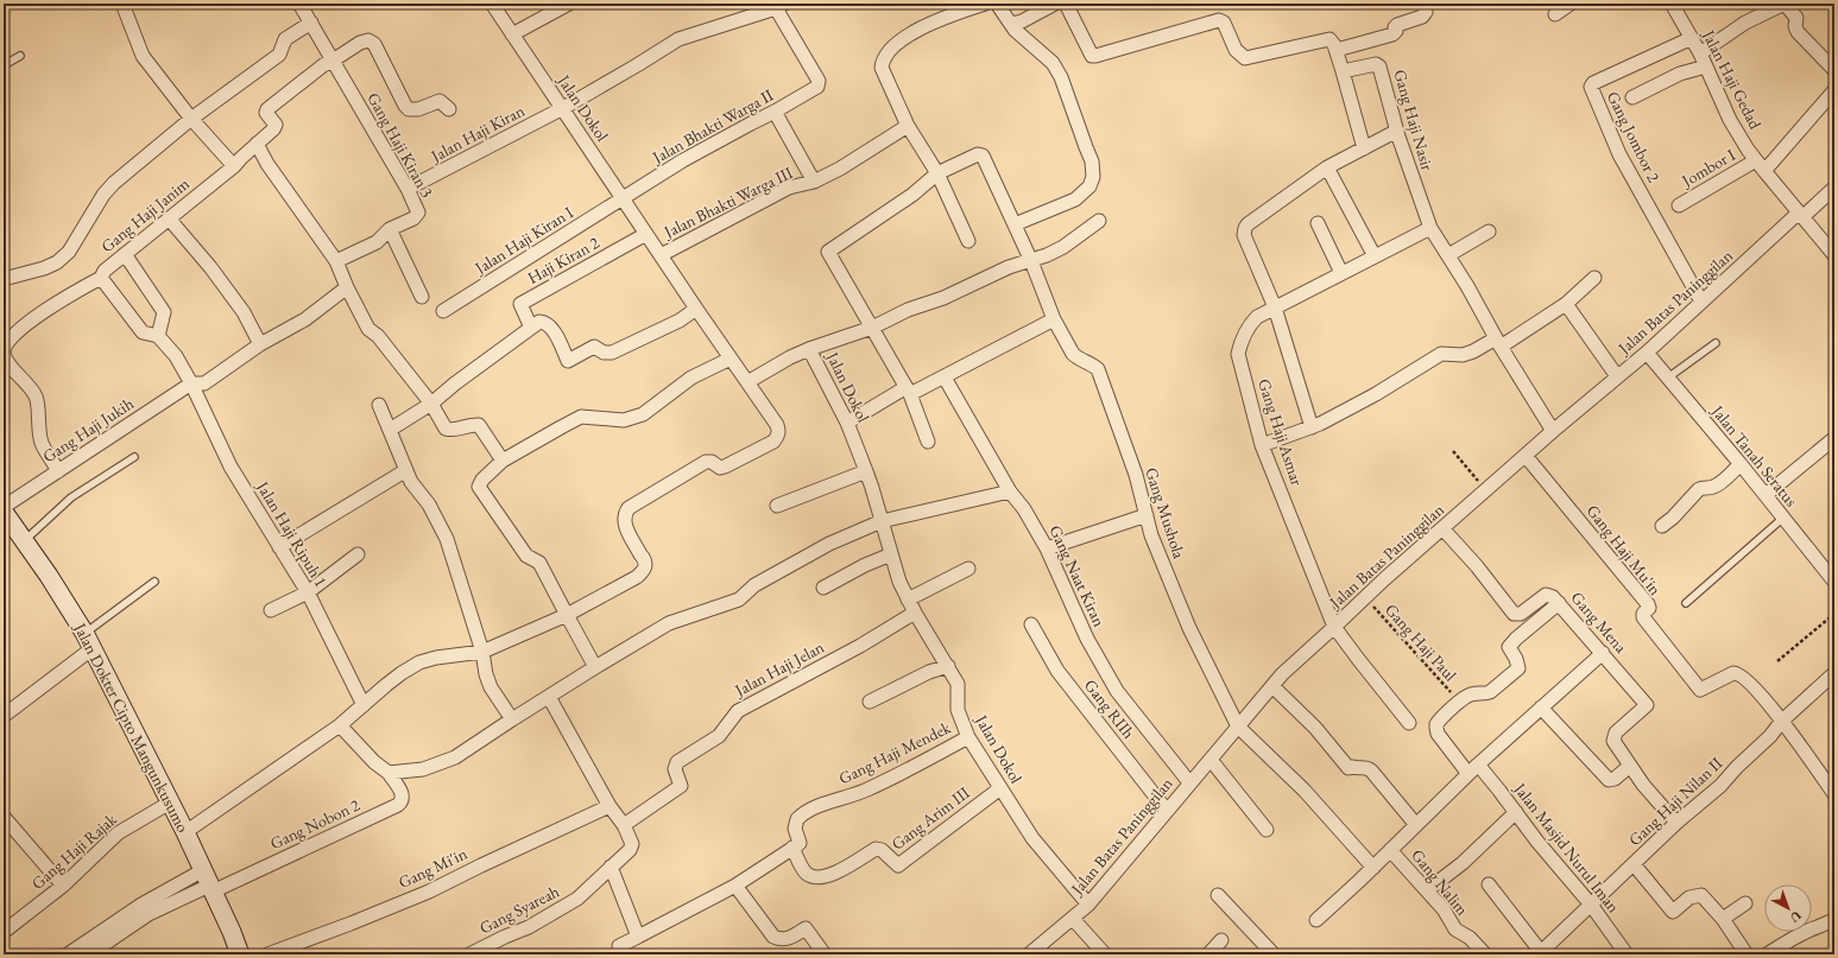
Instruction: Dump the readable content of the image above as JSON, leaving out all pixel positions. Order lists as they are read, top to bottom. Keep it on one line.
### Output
{"streets":{"main road":["Jalan Dokter Cipto Mangunkusumo"],"street":["Jalan Haji Gedad","Jalan Dokol","Gang Haji Nasir","Jalan Bhakti Warga II","Jalan Haji Kiran","Gang Jombor 2","Gang Haji Kiran 3","Jombor I","Jalan Bhakti Warga III","Gang Haji Janim","Jalan Haji Kiran I","Haji Kiran 2","Jalan Batas Paninggilan","Gang Haji Jukih","Gang Haji Asmar","Jalan Tanah Seratus","Gang Mushola","Jalan Haji Ripuh 1","Gang Haji Mu'in","Gang Naat Kiran","Gang Mena","Jalan Haji Jelan","Gang RIIh","Gang Haji Mendek","Gang Haji Nilan II","Gang Arim III","Gang Nobon 2","Jalan Masjid Nurul Iman","Gang Haji Rajak","Gang Mi'in","Gang Nalim","Gang Syareah"],"path":["Gang Haji Paul"]},"crossings":[["Jalan Haji Gedad","Gang Jombor 2"],["Jalan Haji Gedad","Jombor I"],["Jalan Haji Gedad","Jalan Batas Paninggilan"],["Jalan Dokol","Jalan Bhakti Warga II"],["Jalan Dokol","Jalan Haji Kiran"],["Jalan Dokol","Jalan Bhakti Warga III"],["Jalan Dokol","Jalan Haji Kiran I"],["Jalan Dokol","Haji Kiran 2"],["Jalan Dokol","Jalan Batas Paninggilan"],["Jalan Dokol","Jalan Haji Jelan"],["Jalan Dokol","Gang Haji Mendek"],["Jalan Dokol","Gang Arim III"],["Gang Haji Nasir","Jalan Batas Paninggilan"],["Gang Haji Nasir","Gang Haji Asmar"],["Jalan Bhakti Warga II","Jalan Haji Kiran"],["Jalan Bhakti Warga II","Jalan Haji Kiran I"],["Jalan Haji Kiran","Gang Haji Kiran 3"],["Gang Jombor 2","Jalan Batas Paninggilan"],["Gang Haji Kiran 3","Gang Haji Janim"],["Gang Haji Janim","Gang Haji Jukih"],["Gang Haji Janim","Jalan Haji Ripuh 1"],["Jalan Batas Paninggilan","Gang Haji Asmar"],["Jalan Batas Paninggilan","Jalan Tanah Seratus"],["Jalan Batas Paninggilan","Gang Mushola"],["Jalan Batas Paninggilan","Gang Haji Mu'in"],["Jalan Batas Paninggilan","Gang Naat Kiran"],["Jalan Batas Paninggilan","Gang Mena"],["Jalan Batas Paninggilan","Gang Haji Paul"],["Jalan Batas Paninggilan","Gang RIIh"],["Gang Haji Jukih","Jalan Haji Ripuh 1"],["Gang Haji Mu'in","Gang Haji Nilan II"],["Gang Haji Paul","Jalan Masjid Nurul Iman"],["Jalan Haji Jelan","Gang Syareah"],["Jalan Dokter Cipto Mangunkusumo","Gang Nobon 2"],["Jalan Dokter Cipto Mangunkusumo","Gang Haji Rajak"],["Gang Haji Mendek","Gang Arim III"],["Gang Haji Nilan II","Jalan Masjid Nurul Iman"],["Gang Mi'in","Gang Syareah"]],"north":"bottom right"}
